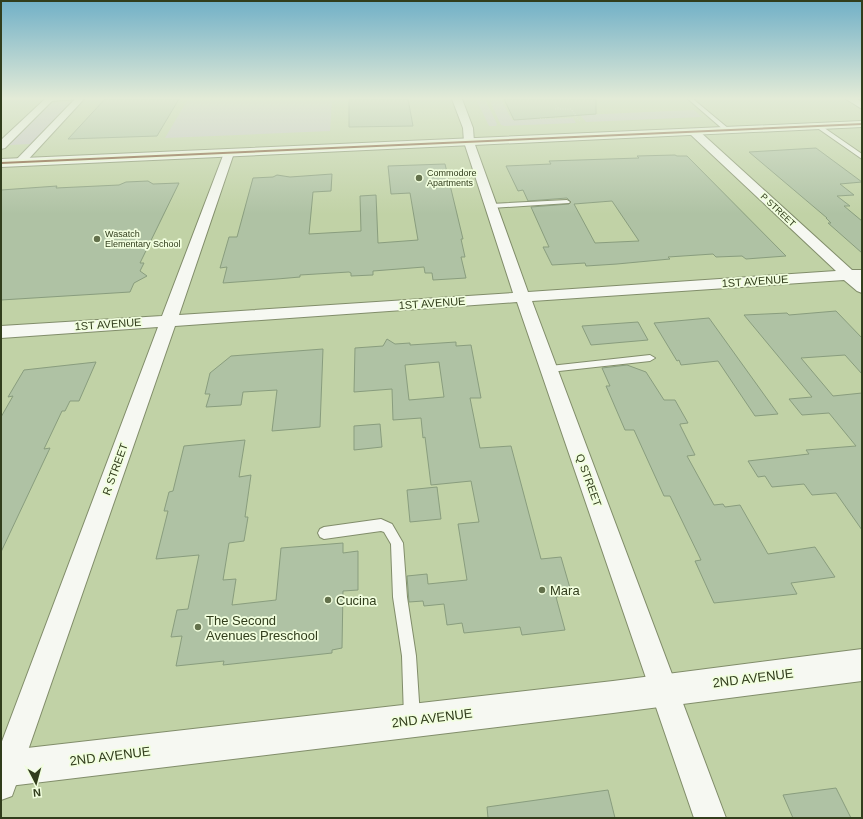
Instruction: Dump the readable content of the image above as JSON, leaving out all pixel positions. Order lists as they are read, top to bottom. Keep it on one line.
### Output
{"streets":{"main road":["2ND AVENUE"],"street":["P STREET","1ST AVENUE","R STREET","Q STREET"]},"crossings":[["P STREET","1ST AVENUE"],["1ST AVENUE","R STREET"],["1ST AVENUE","Q STREET"],["R STREET","2ND AVENUE"],["Q STREET","2ND AVENUE"]],"places":["Commodore Apartments","Wasatch Elementary School","Mara","Cucina","The Second Avenues Preschool"],"north":"bottom"}
